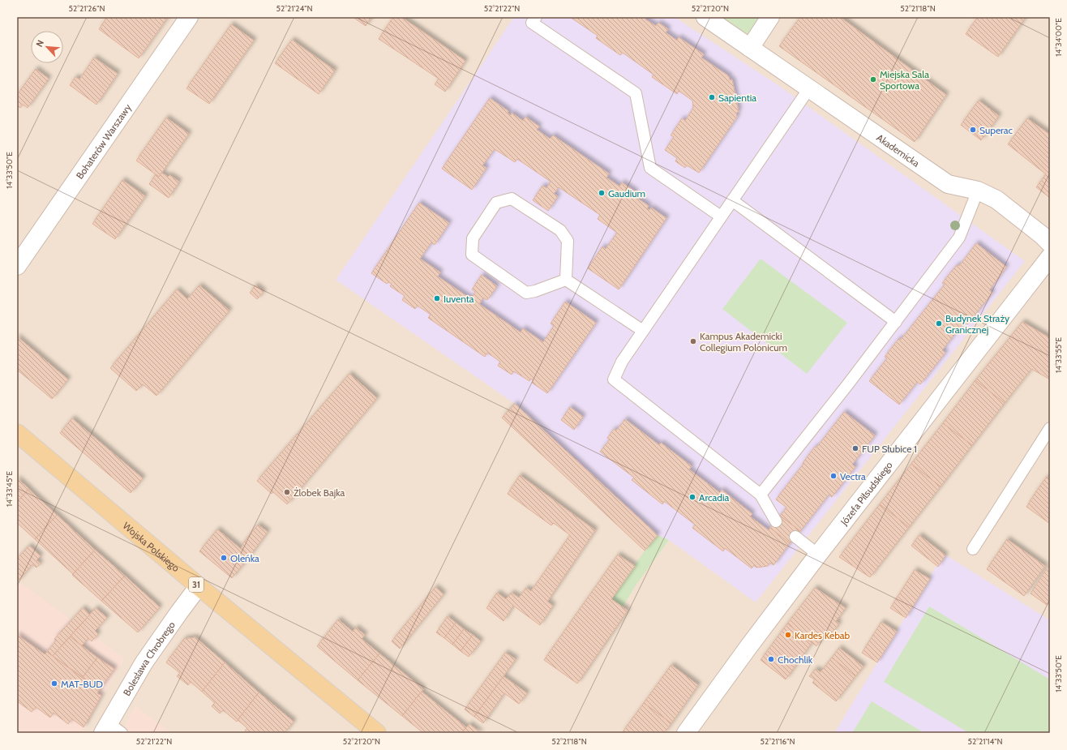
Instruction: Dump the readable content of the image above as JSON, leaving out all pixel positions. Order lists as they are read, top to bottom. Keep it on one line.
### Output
{"streets":{"main road":["Wojska Polskiego","31"],"street":["Bohaterów Warszawy","Akademicka","Józefa Piłsudskiego","Bolesława Chrobrego"]},"crossings":[["Wojska Polskiego","Bolesława Chrobrego"]],"places":["Miejska Sala Sportowa","Sapientia","Superac","Gaudium","Iuventa","Budynek Straży Granicznej","Kampus Akademicki Collegium Polonicum","FUP Słubice 1","Vectra","Żlobek Bajka","Arcadia","Oleńka","Kardes Kebab","Chochlik","MAT-BUD"],"north":"top left","coordinates":["52°21'26\"N","52°21'24\"N","52°21'22\"N","52°21'20\"N","52°21'18\"N","14°34'00\"E","14°33'50\"E","14°33'55\"E","14°33'45\"E","52°21'16\"N","52°21'14\"N"]}
